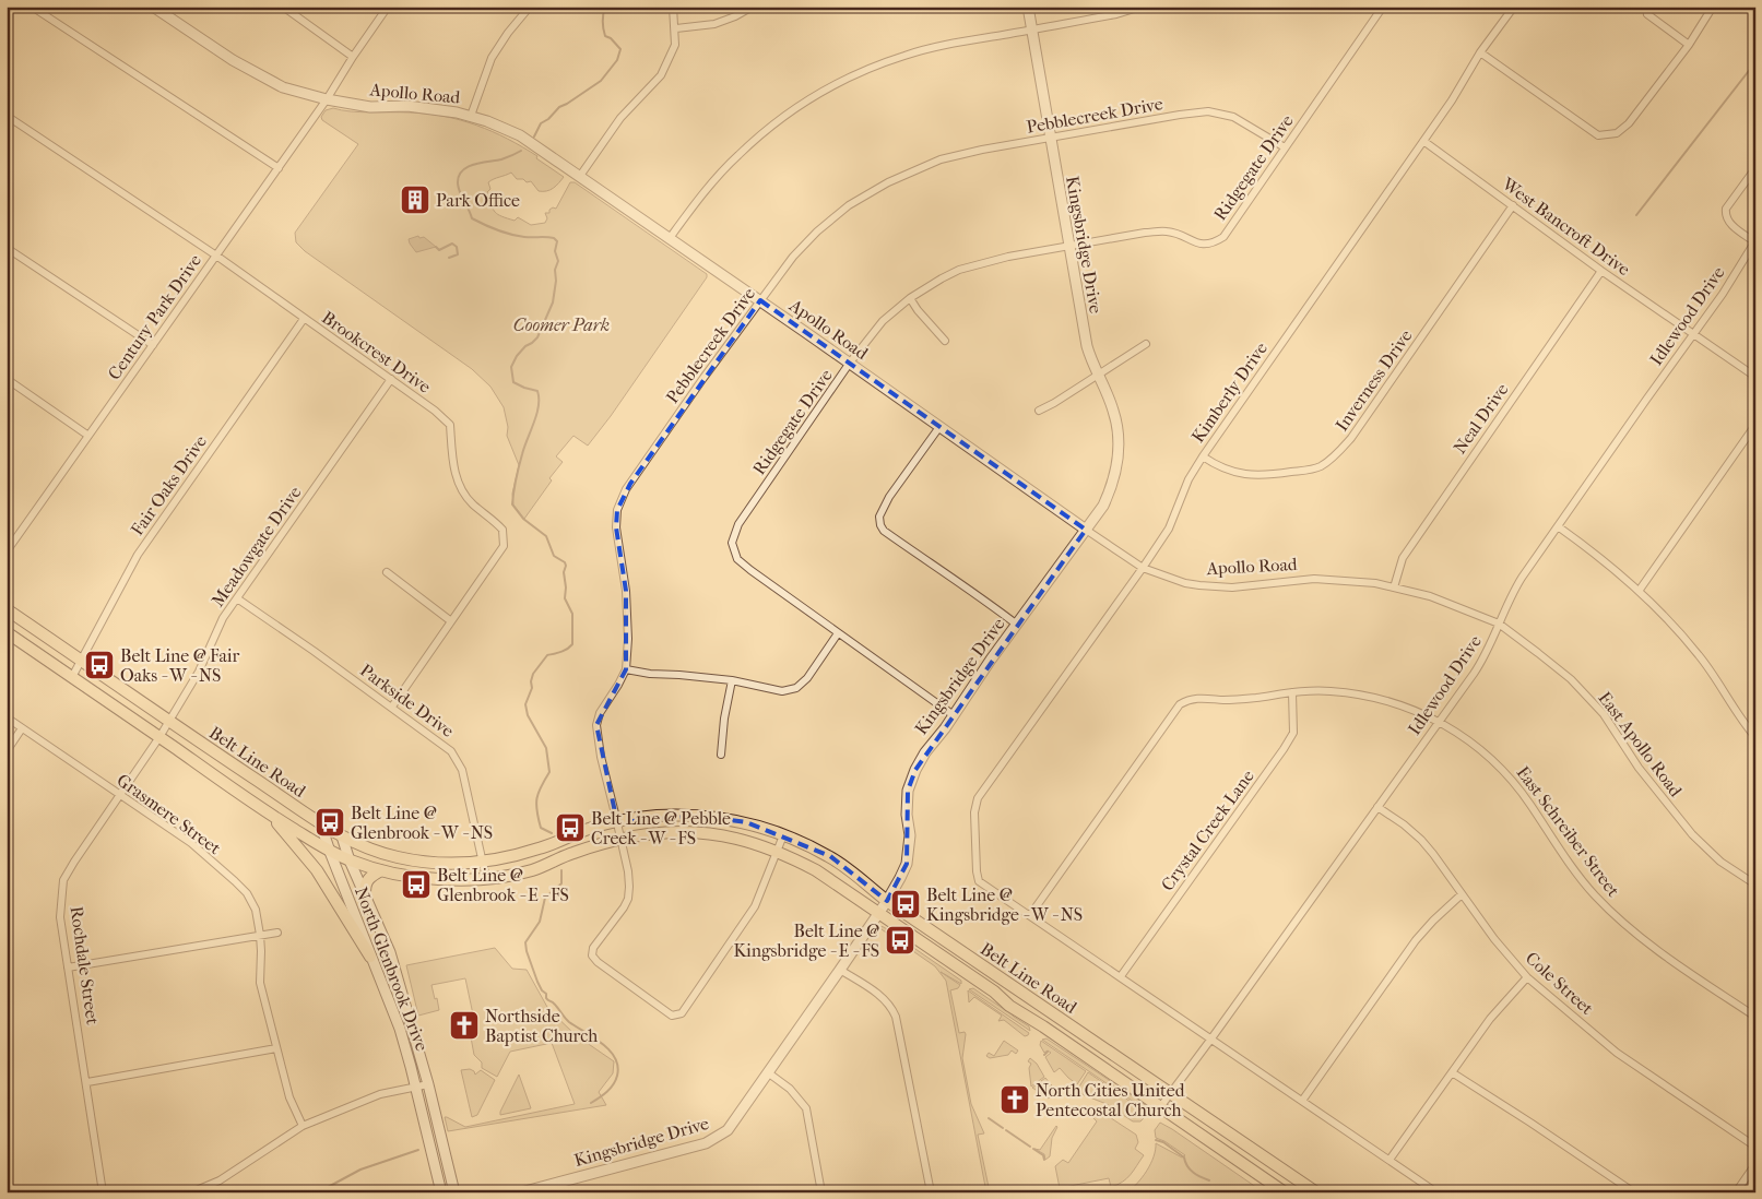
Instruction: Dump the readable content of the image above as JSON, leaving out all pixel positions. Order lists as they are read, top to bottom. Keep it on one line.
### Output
{"streets":{"main road":["Belt Line Road"],"street":["Apollo Road","Pebblecreek Drive","Ridgegate Drive","West Bancroft Drive","Kingsbridge Drive","Idlewood Drive","Century Park Drive","Brookcrest Drive","Inverness Drive","Kimberly Drive","Neal Drive","Fair Oaks Drive","Meadowgate Drive","Parkside Drive","East Apollo Road","Grasmere Street","Crystal Creek Lane","East Schreiber Street","Rochdale Street","North Glenbrook Drive","Cole Street"]},"crossings":[["Apollo Road","Pebblecreek Drive"],["Apollo Road","Ridgegate Drive"],["Apollo Road","Kingsbridge Drive"],["Apollo Road","Idlewood Drive"],["Apollo Road","Century Park Drive"],["Apollo Road","Kimberly Drive"],["Apollo Road","Neal Drive"],["Apollo Road","East Apollo Road"],["Pebblecreek Drive","Ridgegate Drive"],["Pebblecreek Drive","Kingsbridge Drive"],["Pebblecreek Drive","Belt Line Road"],["Ridgegate Drive","Kingsbridge Drive"],["West Bancroft Drive","Idlewood Drive"],["West Bancroft Drive","Inverness Drive"],["West Bancroft Drive","Kimberly Drive"],["West Bancroft Drive","Neal Drive"],["Kingsbridge Drive","Belt Line Road"],["Idlewood Drive","East Apollo Road"],["Idlewood Drive","Belt Line Road"],["Idlewood Drive","East Schreiber Street"],["Idlewood Drive","Cole Street"],["Century Park Drive","Brookcrest Drive"],["Brookcrest Drive","Fair Oaks Drive"],["Brookcrest Drive","Meadowgate Drive"],["Brookcrest Drive","Parkside Drive"],["Inverness Drive","Kimberly Drive"],["Kimberly Drive","East Schreiber Street"],["Fair Oaks Drive","Belt Line Road"],["Meadowgate Drive","Parkside Drive"],["Meadowgate Drive","Belt Line Road"],["Meadowgate Drive","Rochdale Street"],["Parkside Drive","Belt Line Road"],["Belt Line Road","Rochdale Street"],["Belt Line Road","North Glenbrook Drive"],["Grasmere Street","Rochdale Street"],["Crystal Creek Lane","East Schreiber Street"]],"parks":["Coomer Park"],"places":{"building":["Park Office"],"bus stop":["Belt Line @ Fair Oaks - W - NS","Belt Line @ Glenbrook - W - NS","Belt Line @ Pebble Creek - W - FS","Belt Line @ Glenbrook - E - FS","Belt Line @ Kingsbridge - W - NS","Belt Line @ Kingsbridge - E - FS"],"church":["Northside Baptist Church","North Cities United Pentecostal Church"]}}
